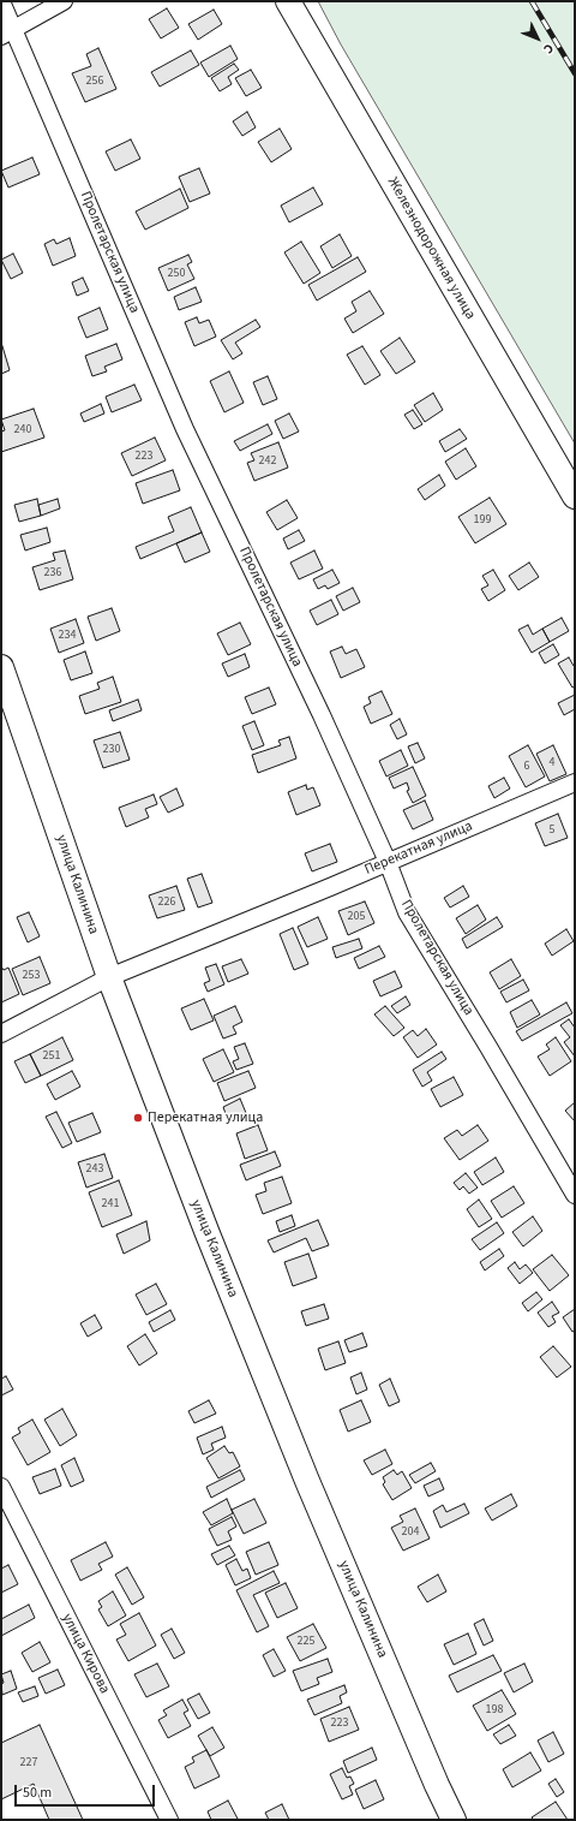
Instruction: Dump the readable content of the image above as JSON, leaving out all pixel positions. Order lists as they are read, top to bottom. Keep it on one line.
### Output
{"streets":{"street":["Железнодорожная улица","Пролетарская улица","Перекатная улица","улица Калинина","улица Кирова"]},"crossings":[["Пролетарская улица","Перекатная улица"],["Перекатная улица","улица Калинина"]],"places":["Перекатная улица"],"house_numbers":["256","250","240","223","242","199","236","234","230","4","6","5","226","205","253","251","243","241","204","225","198","223","227"],"scale_bar":"50 m","north":"bottom right"}
